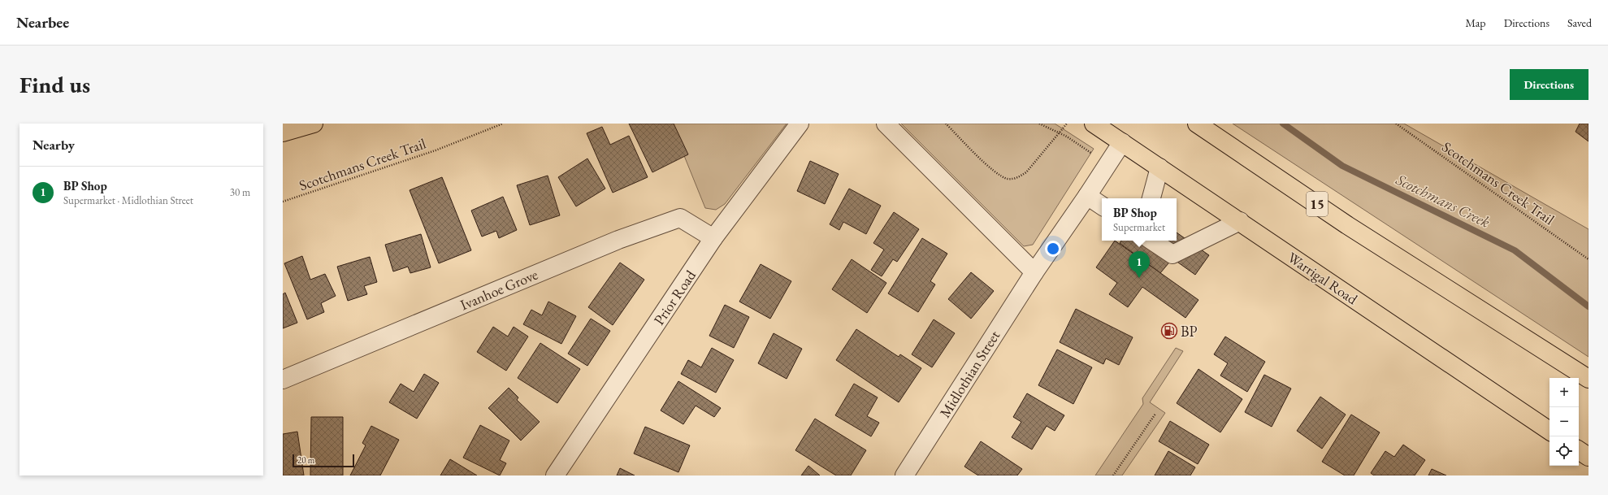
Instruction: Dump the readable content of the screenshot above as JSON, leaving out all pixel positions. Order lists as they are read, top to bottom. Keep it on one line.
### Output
{"streets":{"highway":["15","Warrigal Road"],"street":["Ivanhoe Grove","Prior Road","Midlothian Street"],"path":["Scotchmans Creek Trail"]},"crossings":[["Warrigal Road","Midlothian Street"],["Ivanhoe Grove","Prior Road"]],"water":["Scotchmans Creek"],"places":{"fuel station":["BP"]},"scale_bar":"20 m","page":{"header":"Nearbee","nav":["Map","Directions","Saved"],"buttons":"Directions","title":"Find us","heading":"Nearby","list":[{"mark":"1","name":"BP Shop","note":"Supermarket · Midlothian Street","value":"30 m"}],"popup":["BP Shop","Supermarket"],"pins":"1","map_buttons":["+","−"],"scale":"20 m"}}
